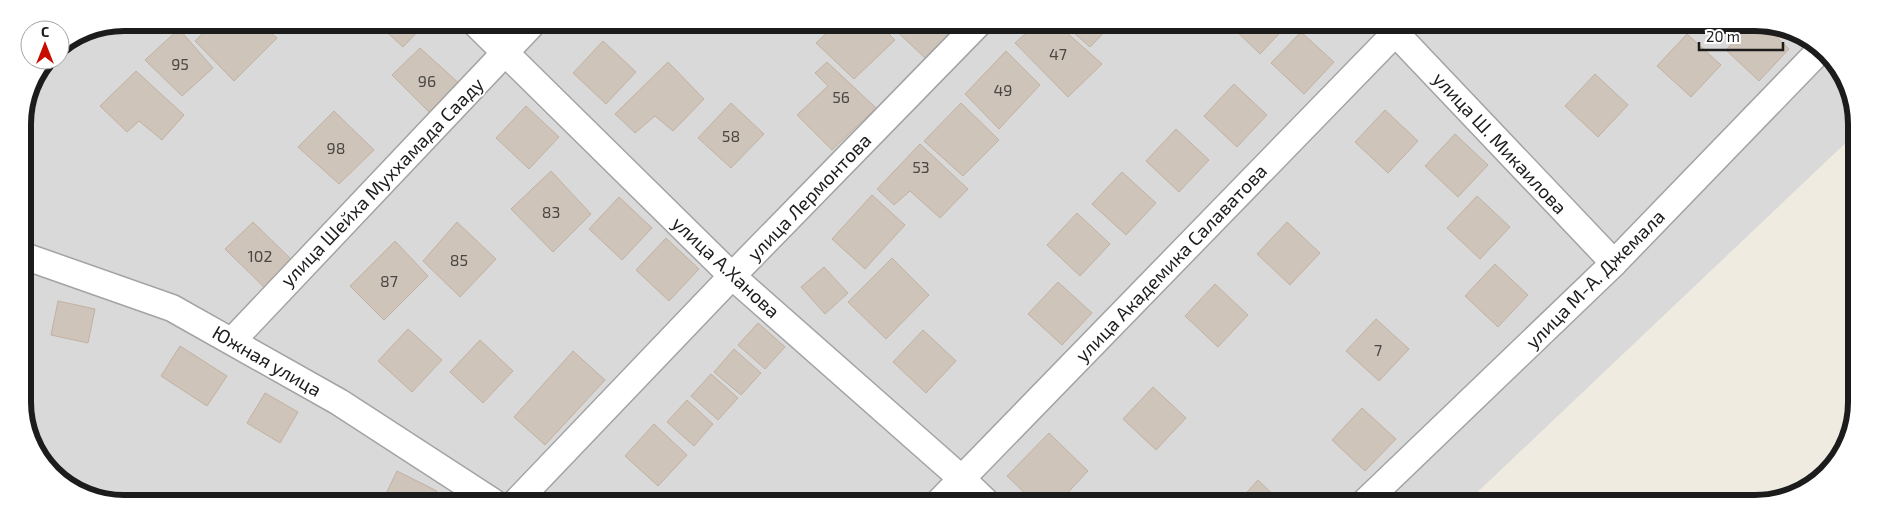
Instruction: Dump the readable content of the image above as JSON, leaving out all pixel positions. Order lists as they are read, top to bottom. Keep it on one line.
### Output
{"streets":{"street":["улица Ш. Микаилова","улица Шейха Муххамада Сааду","улица Лермонтова","улица Академика Салаватова","улица А.Ханова","улица М-А. Джемала","Южная улица"]},"crossings":[["улица Ш. Микаилова","улица М-А. Джемала"],["улица Шейха Муххамада Сааду","улица А.Ханова"],["улица Шейха Муххамада Сааду","Южная улица"],["улица Лермонтова","улица А.Ханова"],["улица Академика Салаватова","улица А.Ханова"]],"house_numbers":["47","95","96","49","56","58","98","53","83","102","85","87","7"],"scale_bar":"20 m","north":"top"}
